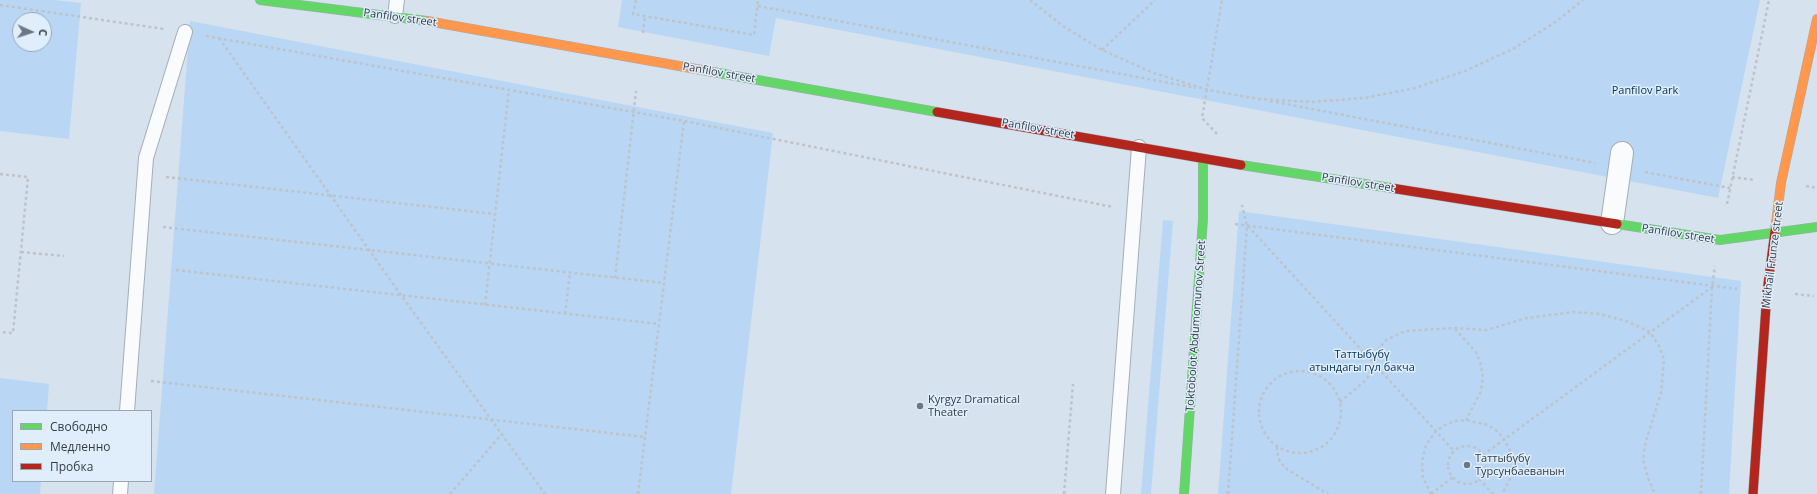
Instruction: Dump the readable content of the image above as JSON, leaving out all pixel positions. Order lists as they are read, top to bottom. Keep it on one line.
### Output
{"streets":{"street":["Panfilov street","Mikhail Frunze street","Toktobolot Abdumomunov Street"]},"crossings":[["Panfilov street","Mikhail Frunze street"],["Panfilov street","Toktobolot Abdumomunov Street"]],"parks":["Panfilov Park","Таттыбүбү атындагы гүл бакча"],"places":["Kyrgyz Dramatical Theater","Таттыбүбү Турсунбаеванын"],"legend":["Свободно","Медленно","Пробка"],"north":"right"}
